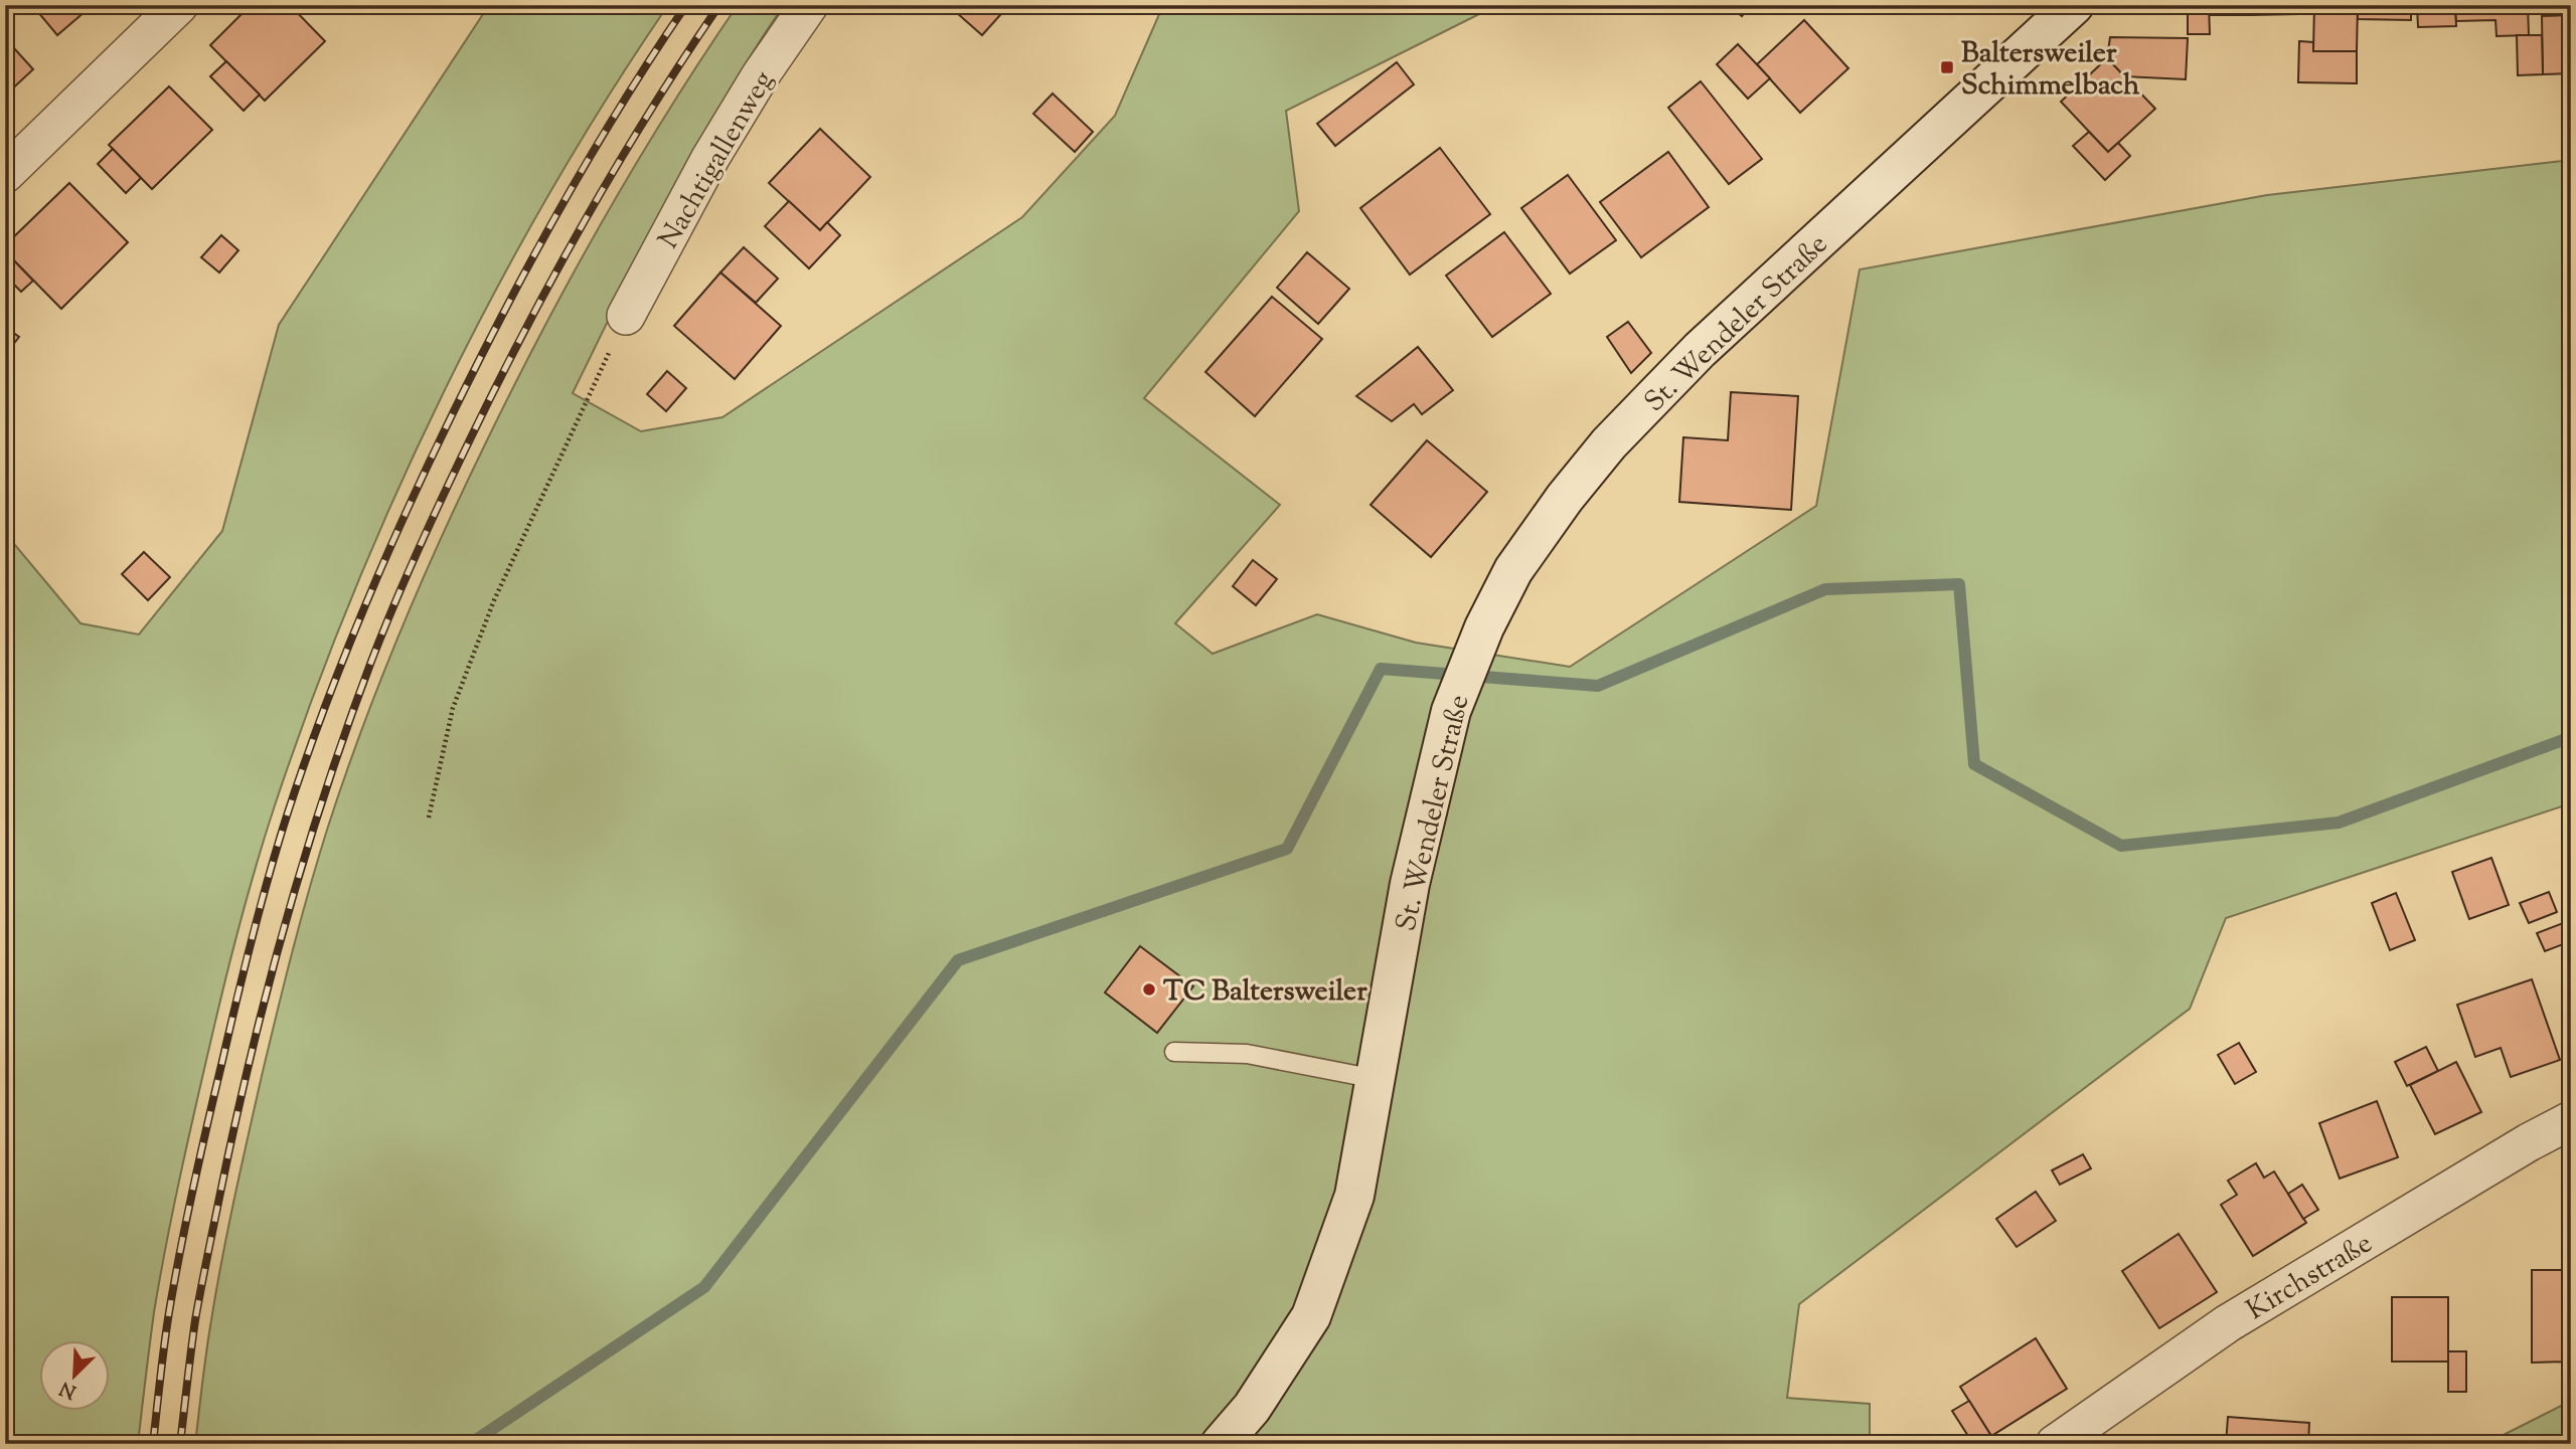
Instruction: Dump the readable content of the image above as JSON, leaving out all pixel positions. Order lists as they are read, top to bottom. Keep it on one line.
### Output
{"streets":{"main road":["St. Wendeler Straße"],"street":["Nachtigallenweg","Kirchstraße"]},"places":{"transit":["Baltersweiler Schimmelbach"],"other":["TC Baltersweiler"]},"north":"bottom left"}
